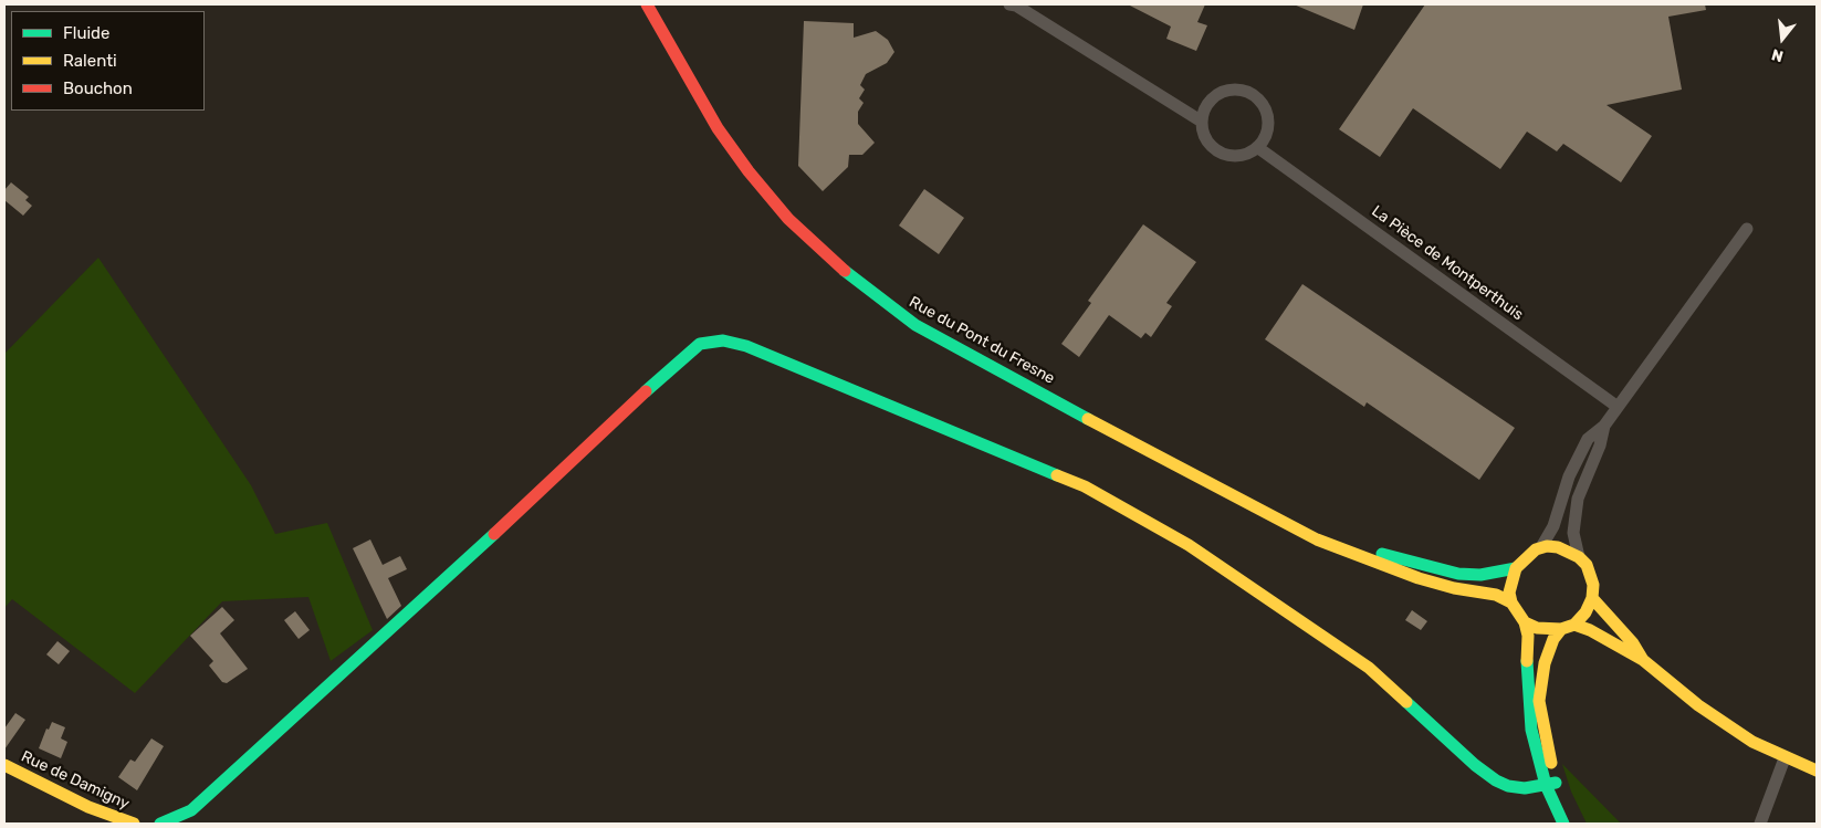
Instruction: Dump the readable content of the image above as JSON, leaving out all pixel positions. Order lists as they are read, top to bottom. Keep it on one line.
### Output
{"streets":{"main road":["Rue du Pont du Fresne","Rue de Damigny"],"street":["La Pièce de Montperthuis"]},"legend":["Fluide","Ralenti","Bouchon"],"north":"bottom"}
